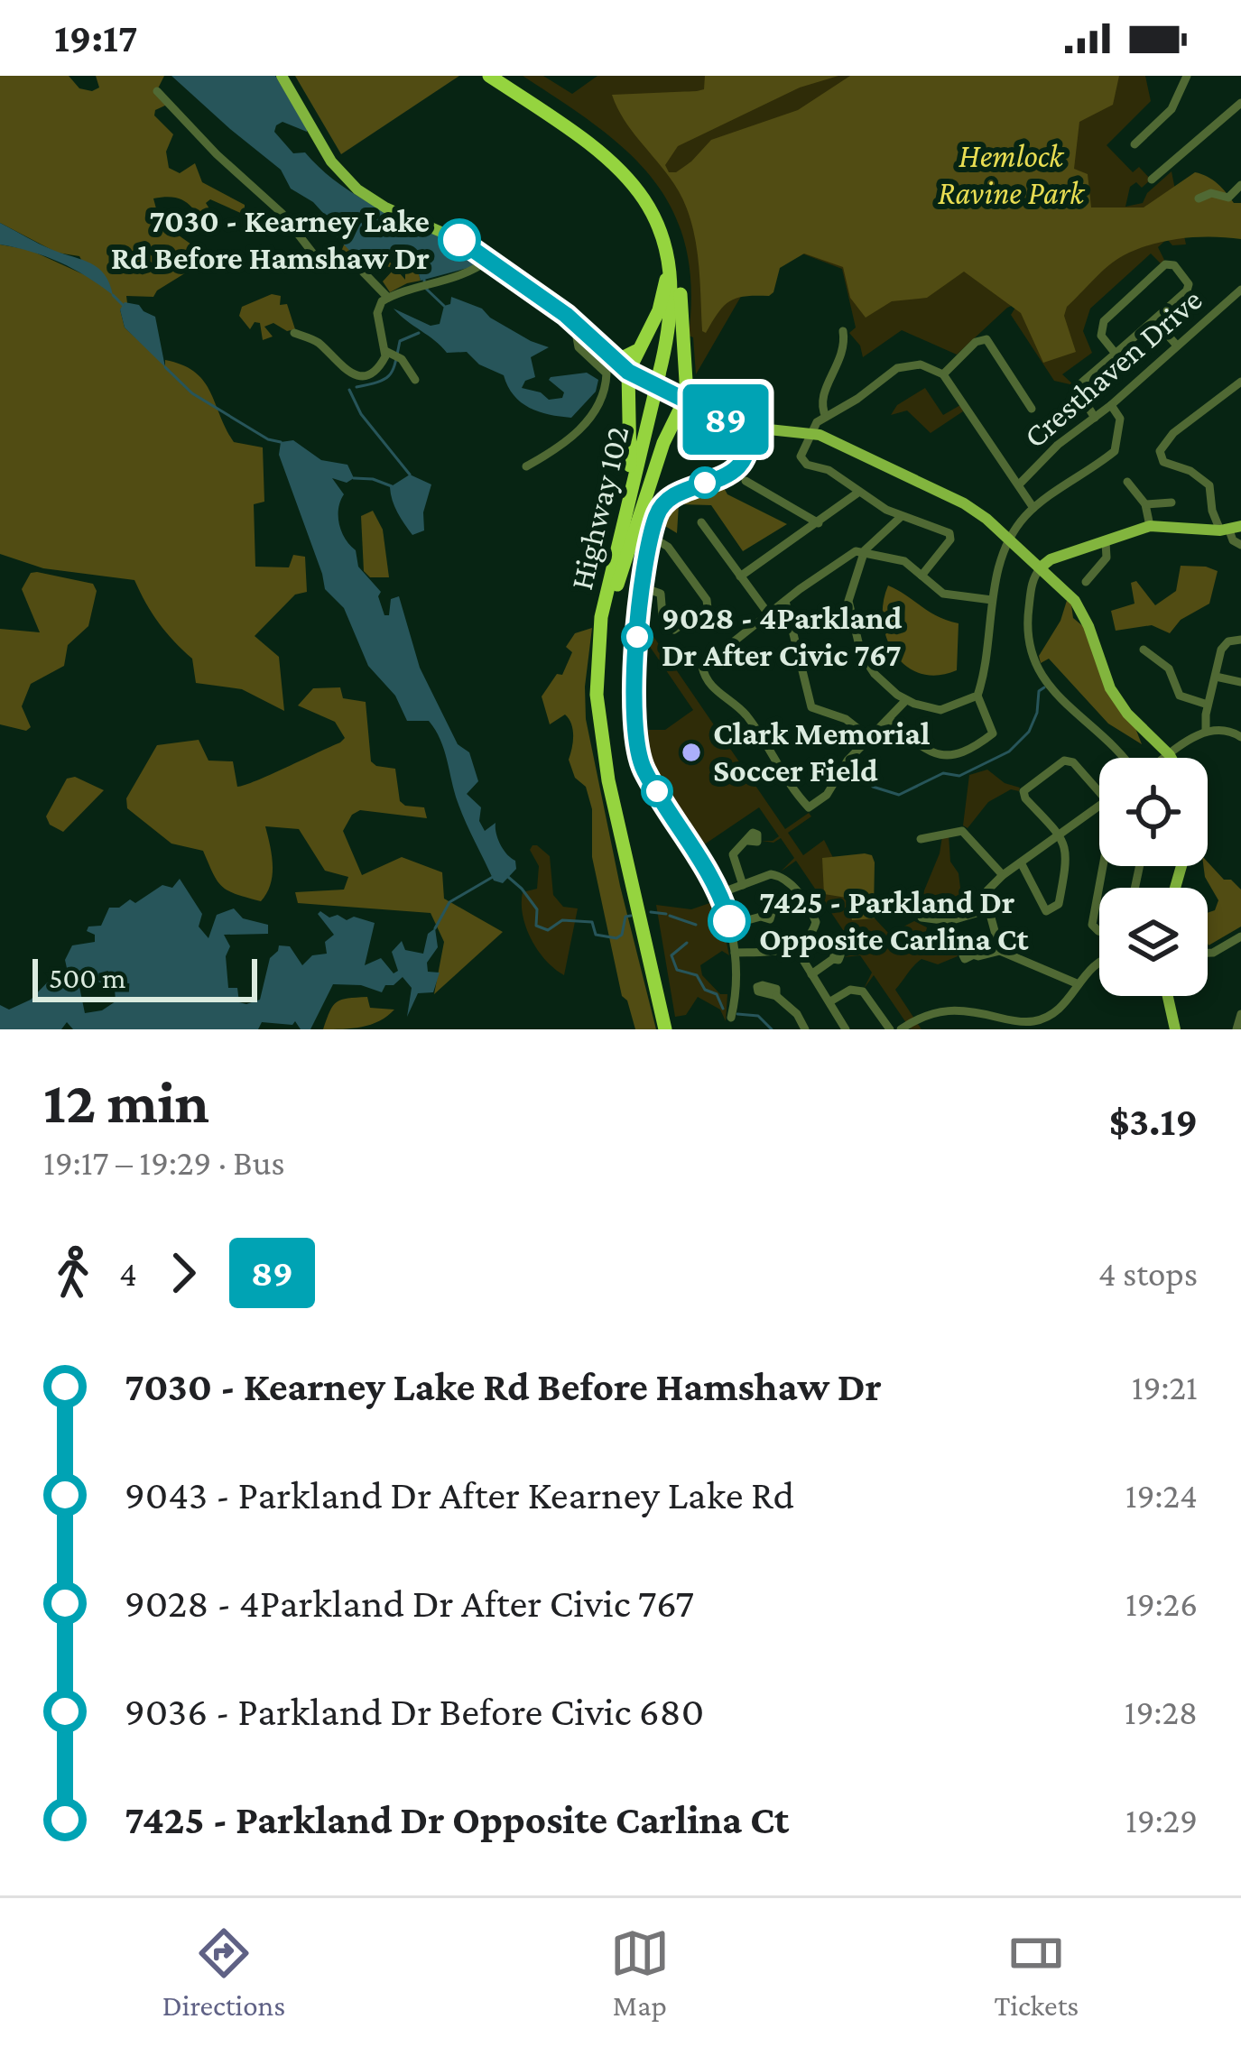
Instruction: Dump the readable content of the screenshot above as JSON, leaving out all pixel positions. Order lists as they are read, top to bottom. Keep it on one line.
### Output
{"streets":{"highway":["Highway 102"],"street":["Cresthaven Drive"]},"parks":["Hemlock Ravine Park"],"places":["7030 - Kearney Lake Rd Before Hamshaw Dr","9028 - 4Parkland Dr After Civic 767","Clark Memorial Soccer Field","7425 - Parkland Dr Opposite Carlina Ct"],"lines":["bus line 89"],"scale_bar":"500 m","page":{"status":"19:17","on_map":"89","scale":"500 m","heading":["12 min","19:17 – 19:29 · Bus","$3.19"],"legs":["4","89","4 stops"],"list":[{"name":"7030 - Kearney Lake Rd Before Hamshaw Dr","value":"19:21"},{"name":"9043 - Parkland Dr After Kearney Lake Rd","value":"19:24"},{"name":"9028 - 4Parkland Dr After Civic 767","value":"19:26"},{"name":"9036 - Parkland Dr Before Civic 680","value":"19:28"},{"name":"7425 - Parkland Dr Opposite Carlina Ct","value":"19:29"}],"tabs":["Directions","Map","Tickets"]}}
